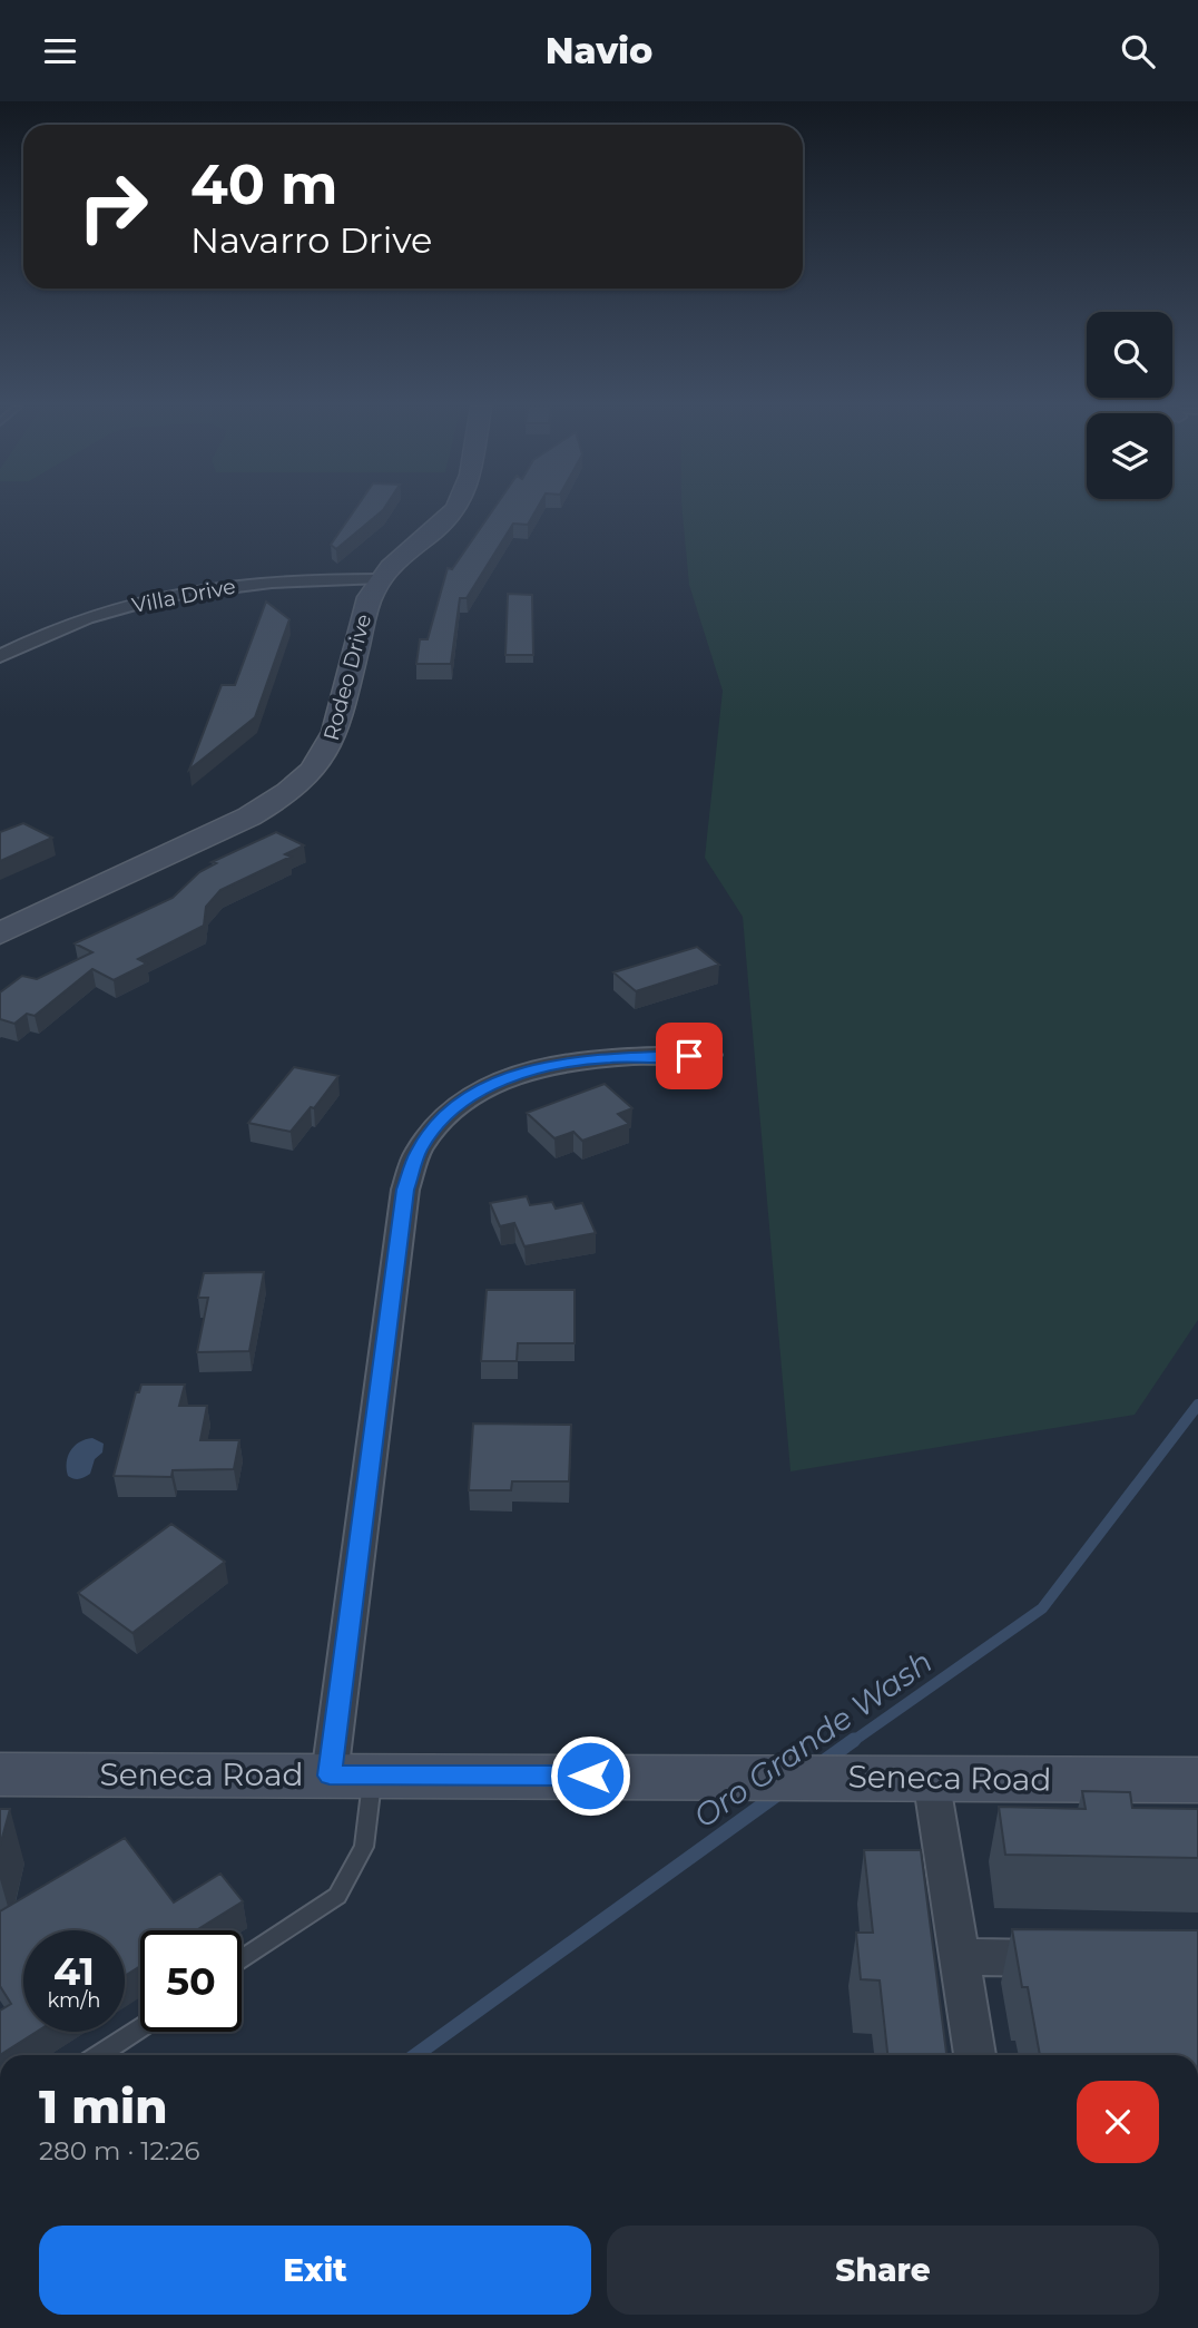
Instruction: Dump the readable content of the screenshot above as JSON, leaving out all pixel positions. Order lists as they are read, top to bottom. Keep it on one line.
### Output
{"streets":{"street":["Villa Drive","Rodeo Drive","Seneca Road"]},"crossings":[["Villa Drive","Rodeo Drive"]],"water":["Oro Grande Wash"],"page":{"header":"Navio","turn":["40 m","Navarro Drive"],"speed":"41 km/h","limit":"50","heading":["1 min","280 m · 12:26"],"buttons":["Exit","Share"]}}
